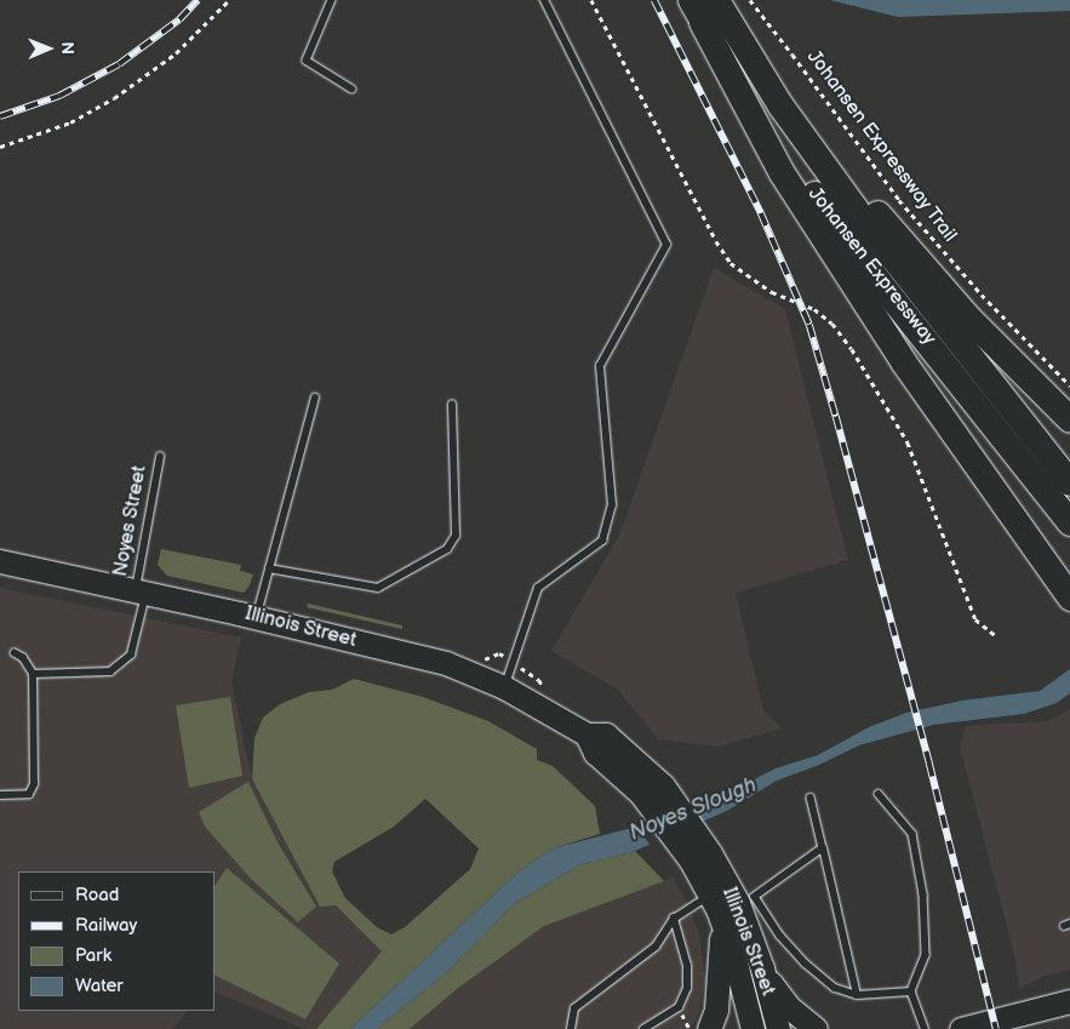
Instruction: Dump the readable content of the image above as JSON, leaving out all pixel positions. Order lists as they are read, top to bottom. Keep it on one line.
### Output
{"streets":{"highway":["Johansen Expressway"],"main road":["Illinois Street"],"lane":["Noyes Street"],"path":["Johansen Expressway Trail"]},"crossings":[["Noyes Street","Illinois Street"]],"water":["Noyes Slough"],"legend":["Road","Railway","Park","Water"],"north":"right"}
